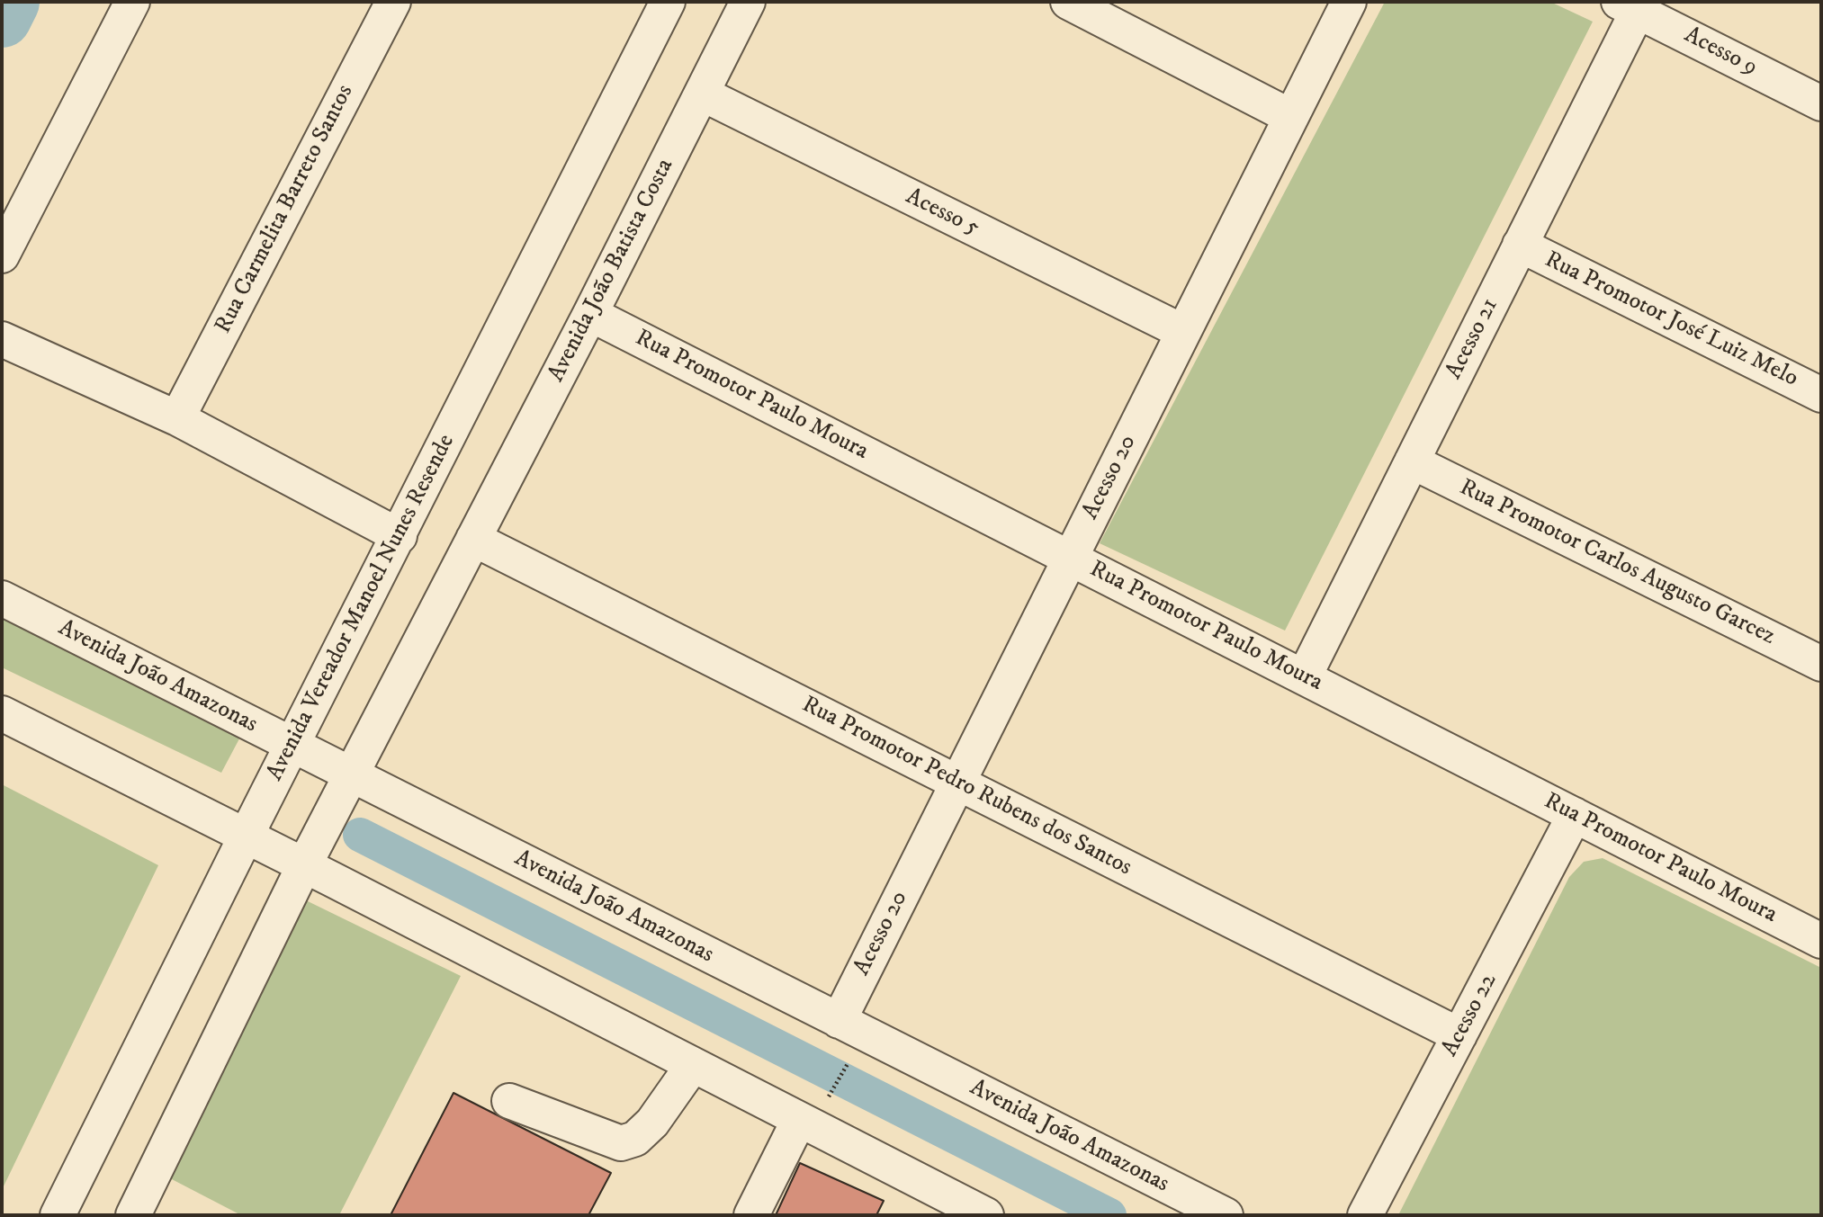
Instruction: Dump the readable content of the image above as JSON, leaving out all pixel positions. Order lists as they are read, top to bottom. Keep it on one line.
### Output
{"streets":{"street":["Acesso 9","Rua Carmelita Barreto Santos","Acesso 5","Avenida João Batista Costa","Rua Promotor José Luiz Melo","Acesso 21","Rua Promotor Paulo Moura","Acesso 20","Rua Promotor Carlos Augusto Garcez","Avenida Vereador Manoel Nunes Resende","Avenida João Amazonas","Rua Promotor Pedro Rubens dos Santos","Acesso 22"]},"crossings":[["Acesso 9","Acesso 21"],["Acesso 5","Avenida João Batista Costa"],["Acesso 5","Acesso 20"],["Avenida João Batista Costa","Rua Promotor Paulo Moura"],["Avenida João Batista Costa","Rua Promotor Pedro Rubens dos Santos"],["Rua Promotor José Luiz Melo","Acesso 21"],["Acesso 21","Rua Promotor Paulo Moura"],["Acesso 21","Rua Promotor Carlos Augusto Garcez"],["Rua Promotor Paulo Moura","Acesso 20"],["Rua Promotor Paulo Moura","Acesso 22"],["Acesso 20","Avenida João Amazonas"],["Acesso 20","Rua Promotor Pedro Rubens dos Santos"],["Avenida Vereador Manoel Nunes Resende","Avenida João Amazonas"],["Rua Promotor Pedro Rubens dos Santos","Acesso 22"]]}
